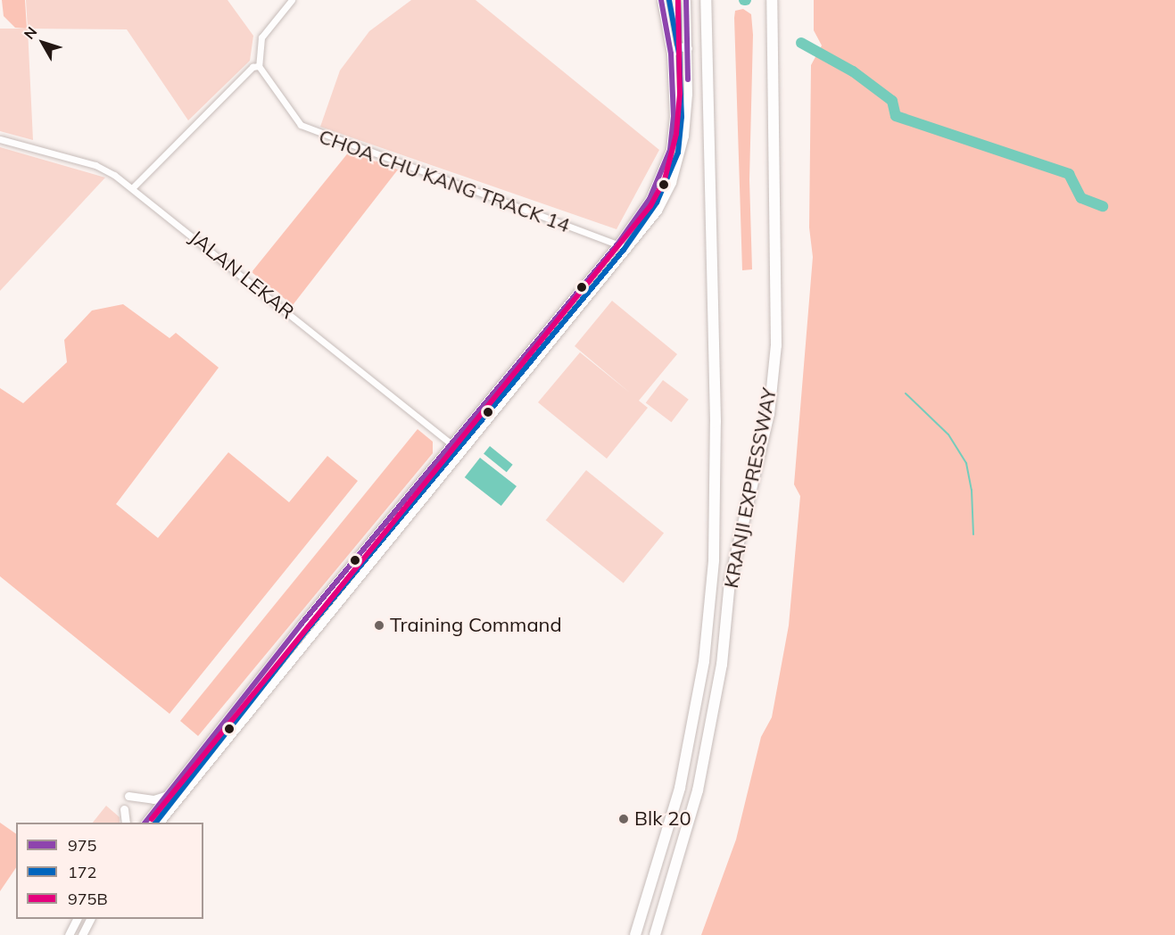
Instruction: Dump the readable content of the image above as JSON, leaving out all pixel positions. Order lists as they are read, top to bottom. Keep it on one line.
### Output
{"streets":{"highway":["KRANJI EXPRESSWAY"],"street":["CHOA CHU KANG TRACK 14","JALAN LEKAR"]},"places":["Training Command","Blk 20"],"lines":["transit line 975","transit line 172","transit line 975B"],"legend":["975","172","975B"],"north":"top left"}
